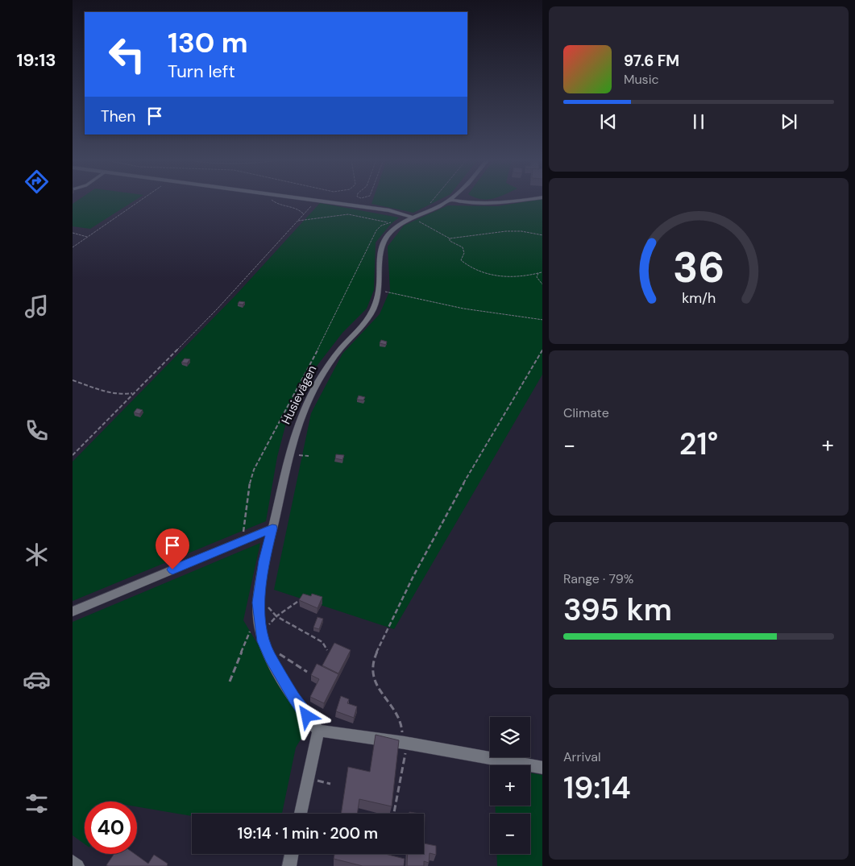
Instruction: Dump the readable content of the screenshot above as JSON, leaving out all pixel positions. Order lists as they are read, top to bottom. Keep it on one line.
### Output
{"streets":{"street":["Husievägen"]},"page":{"tabs":"19:13","turn":["130 m","Turn left"],"song":["97.6 FM","Music"],"then":"Then","tile":["Climate",["Range · 79%","395 km"],["Arrival","19:14"]],"heat":["−","21°","+"],"map_buttons":["+","−"],"limit":"40","trip":"19:14 · 1 min · 200 m","gauge":["36","km/h"]}}
